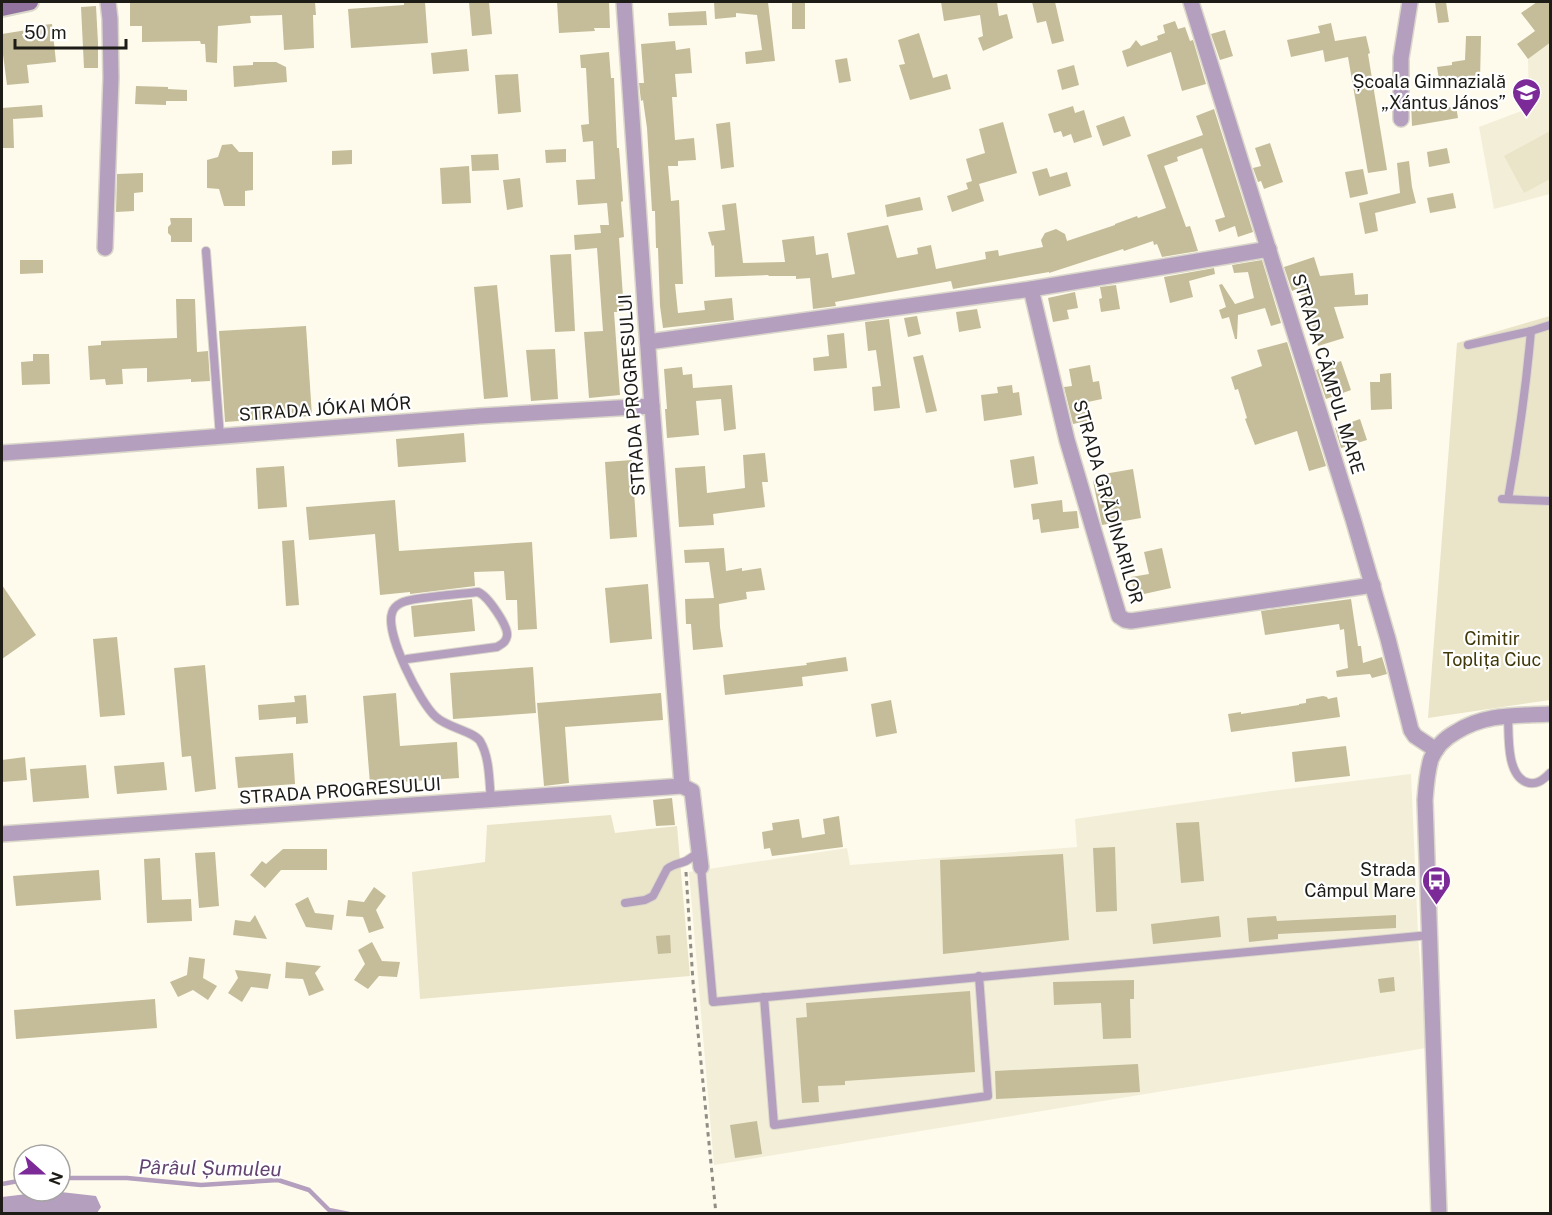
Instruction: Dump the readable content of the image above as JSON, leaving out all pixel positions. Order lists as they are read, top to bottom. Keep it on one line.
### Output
{"streets":{"street":["STRADA CÂMPUL MARE","STRADA PROGRESULUI","STRADA JÓKAI MÓR","STRADA GRĂDINARILOR"]},"crossings":[["STRADA CÂMPUL MARE","STRADA GRĂDINARILOR"],["STRADA PROGRESULUI","STRADA JÓKAI MÓR"]],"water":["Pârâul Șumuleu"],"parks":["Cimitir Toplița Ciuc"],"places":{"school or university":["Școala Gimnazială „Xántus János”"],"bus stop":["Strada Câmpul Mare"]},"scale_bar":"50 m","north":"right"}
